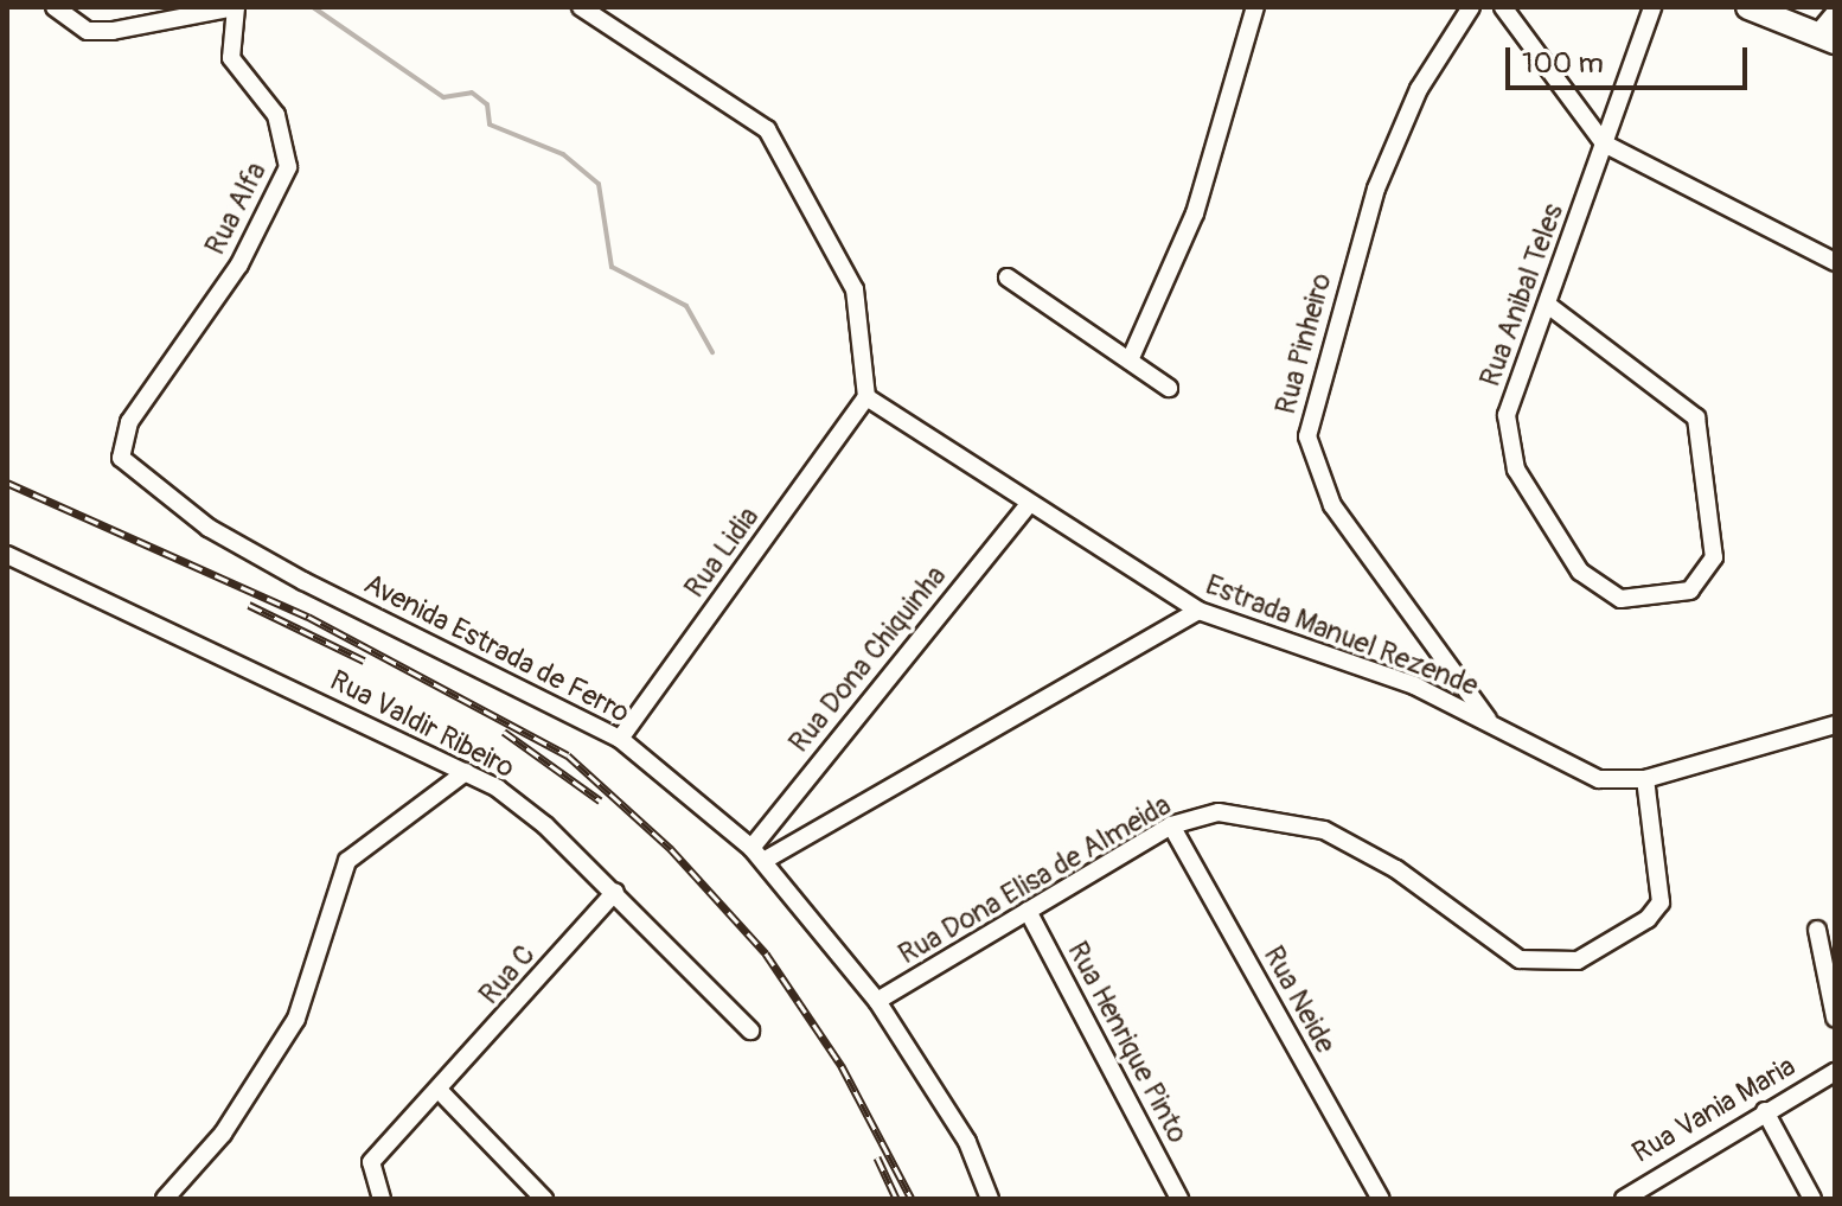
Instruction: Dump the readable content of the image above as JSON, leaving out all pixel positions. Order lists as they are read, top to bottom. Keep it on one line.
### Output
{"streets":{"street":["Rua Alfa","Rua Anibal Teles","Rua Pinheiro","Rua Lidia","Estrada Manuel Rezende","Avenida Estrada de Ferro","Rua Dona Chiquinha","Rua Valdir Ribeiro","Rua Dona Elisa de Almeida","Rua C","Rua Neide","Rua Henrique Pinto","Rua Vania Maria"]},"crossings":[["Rua Alfa","Avenida Estrada de Ferro"],["Rua Pinheiro","Estrada Manuel Rezende"],["Rua Lidia","Estrada Manuel Rezende"],["Rua Lidia","Avenida Estrada de Ferro"],["Estrada Manuel Rezende","Rua Dona Chiquinha"],["Estrada Manuel Rezende","Rua Dona Elisa de Almeida"],["Avenida Estrada de Ferro","Rua Dona Chiquinha"],["Avenida Estrada de Ferro","Rua Dona Elisa de Almeida"],["Rua Valdir Ribeiro","Rua C"],["Rua Dona Elisa de Almeida","Rua Neide"],["Rua Dona Elisa de Almeida","Rua Henrique Pinto"]],"scale_bar":"100 m"}
